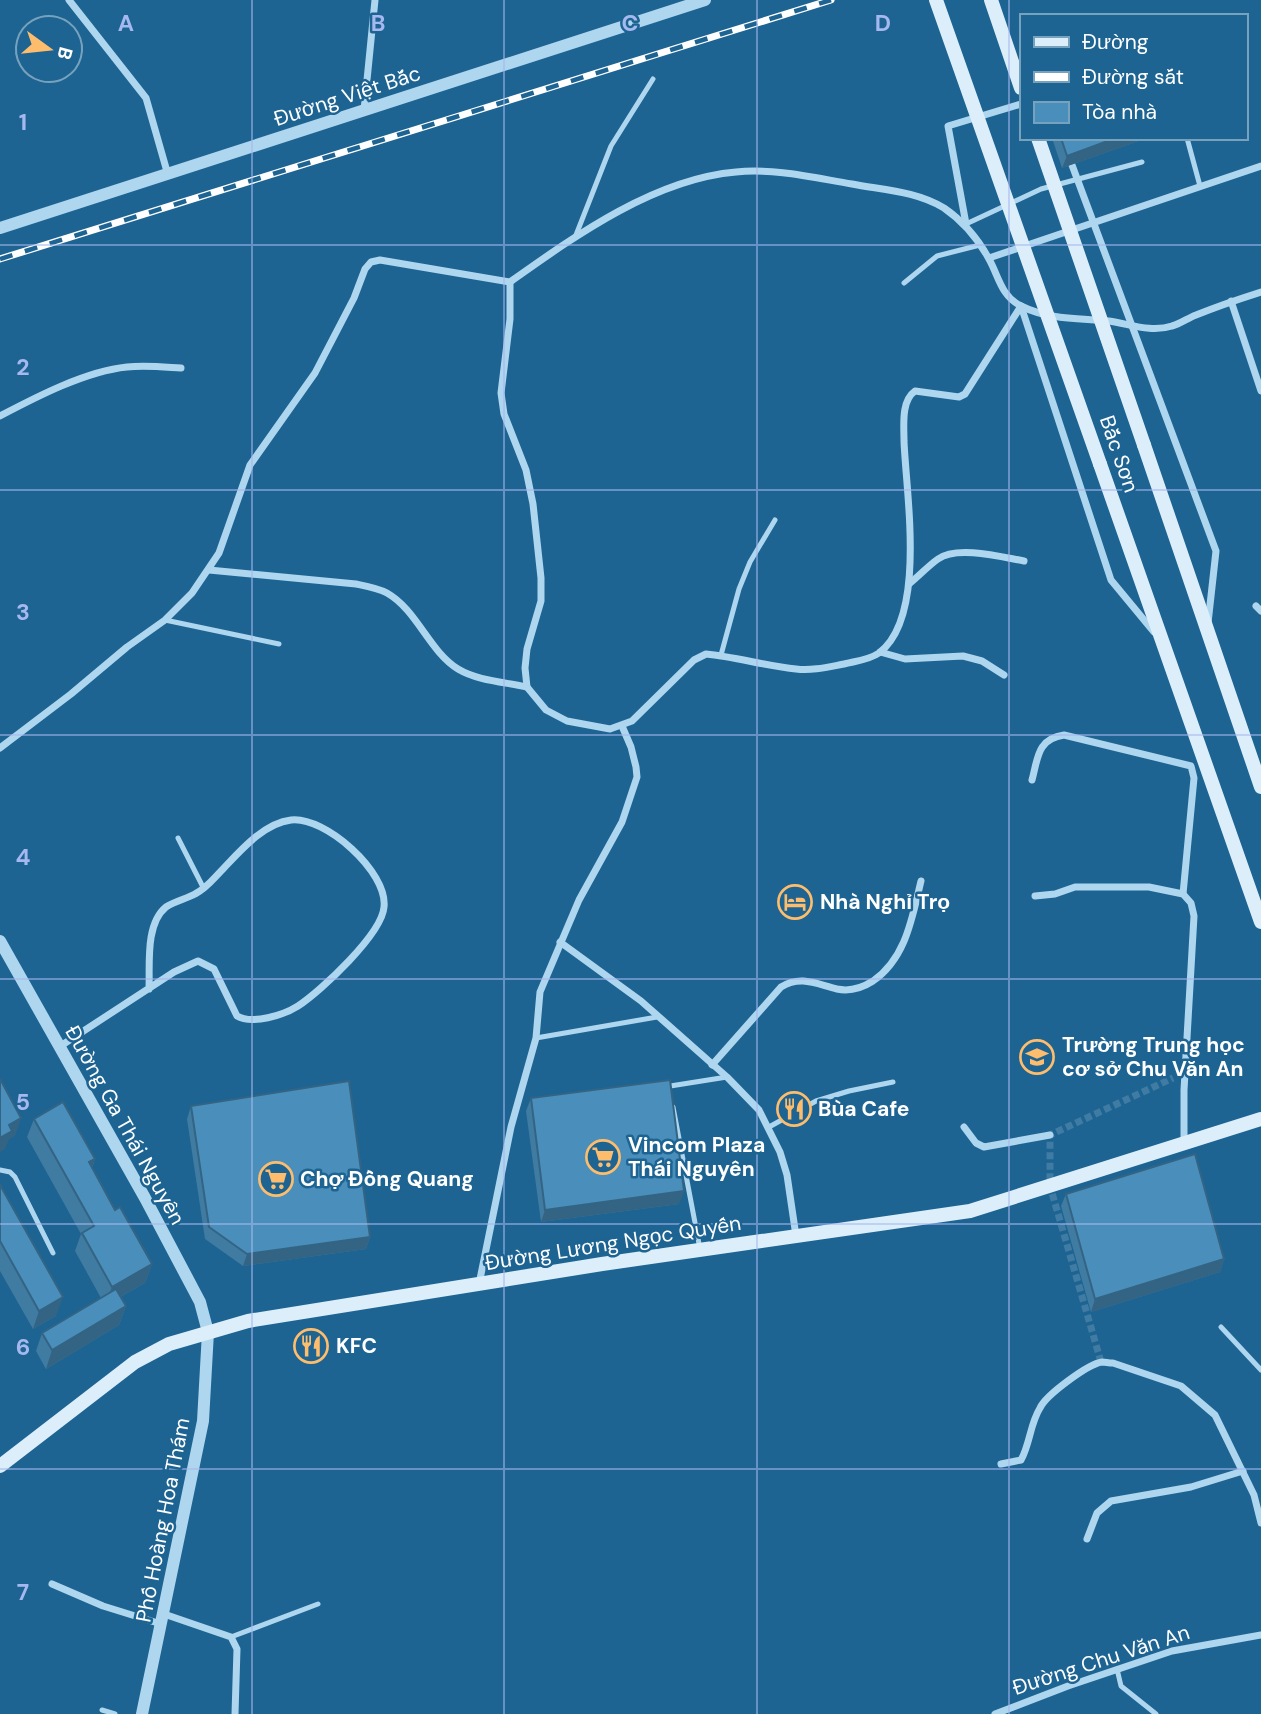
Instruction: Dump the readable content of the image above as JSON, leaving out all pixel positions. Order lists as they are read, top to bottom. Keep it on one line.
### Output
{"streets":{"main road":["Bắc Sơn","Đường Lương Ngọc Quyến"],"street":["Đường Việt Bắc","Đường Ga Thái Nguyên","Phố Hoàng Hoa Thám","Đường Chu Văn An"]},"crossings":[["Đường Ga Thái Nguyên","Đường Lương Ngọc Quyến"],["Đường Ga Thái Nguyên","Phố Hoàng Hoa Thám"],["Đường Lương Ngọc Quyến","Phố Hoàng Hoa Thám"]],"places":{"hotel":["Nhà Nghỉ Trọ"],"school or university":["Trường Trung học cơ sở Chu Văn An"],"restaurant":["Bùa Cafe","KFC"],"supermarket":["Vincom Plaza Thái Nguyên","Chợ Đồng Quang"]},"legend":["Đường","Đường sắt","Tòa nhà"],"north":"right","grid":{"columns":["A","B","C","D"],"rows":["1","2","3","4","5","6","7"]}}
